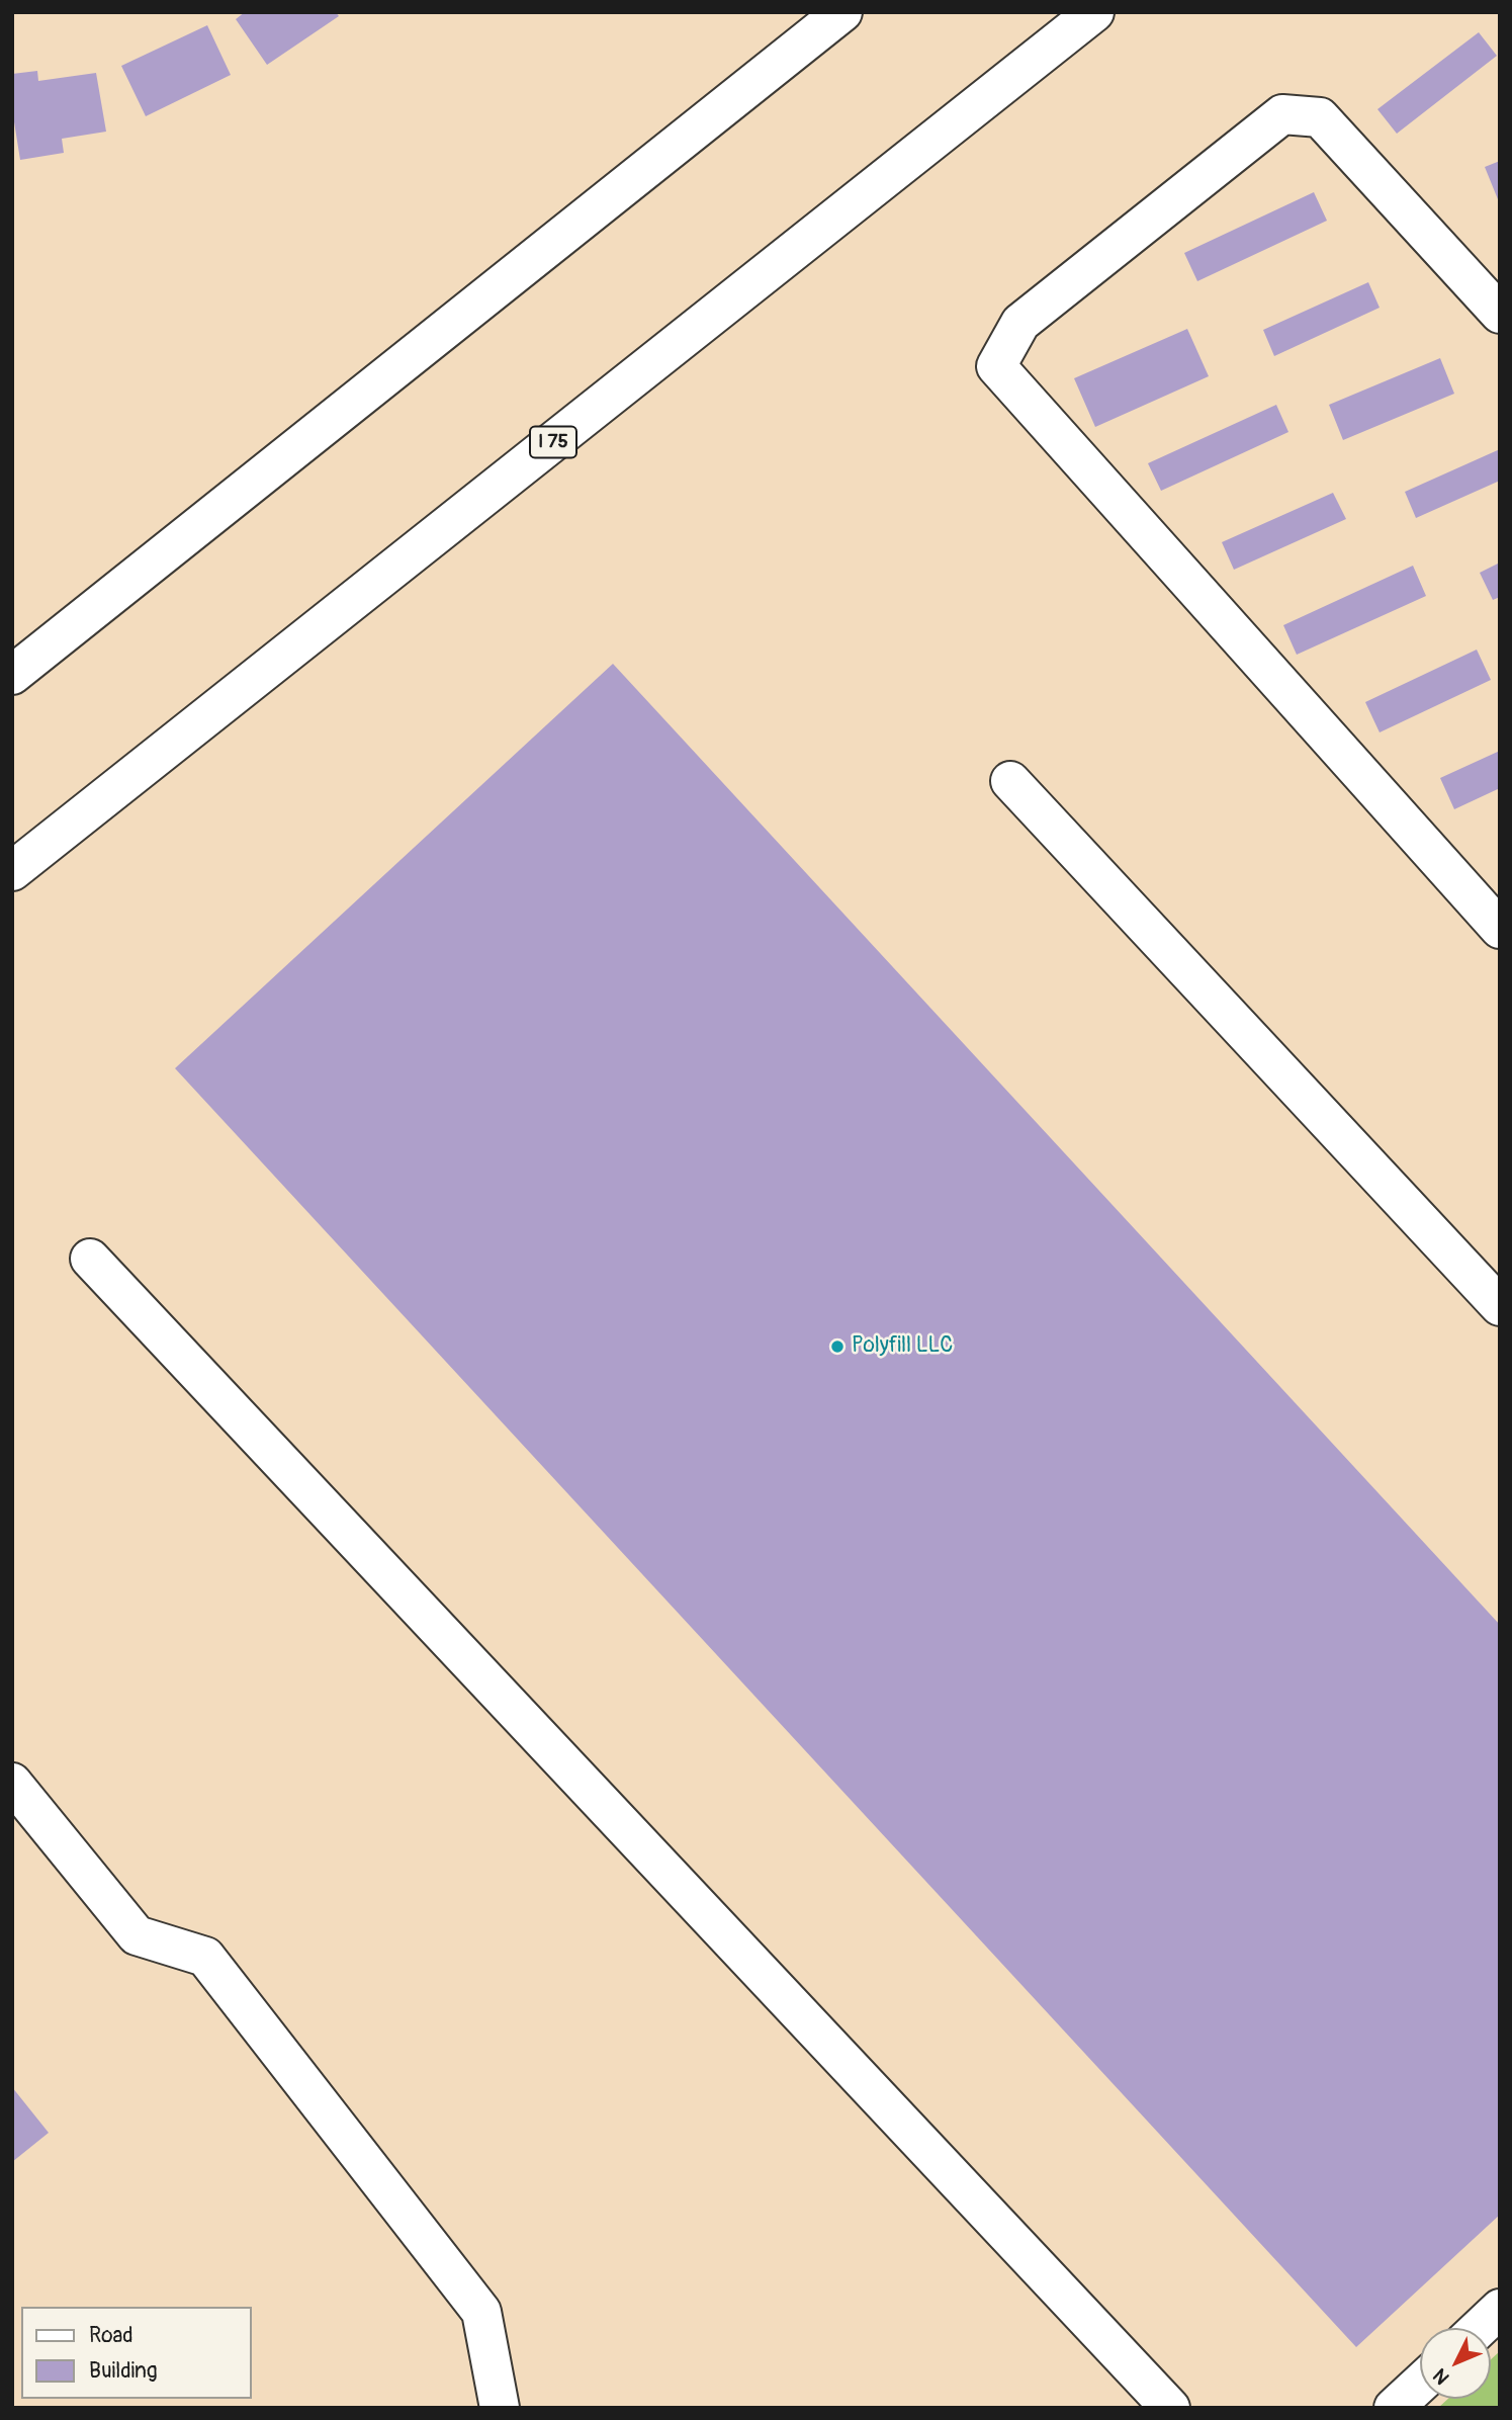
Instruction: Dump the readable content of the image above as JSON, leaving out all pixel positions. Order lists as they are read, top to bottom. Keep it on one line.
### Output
{"streets":{"main road":["I 75"]},"places":["Polyfill LLC"],"legend":["Road","Building"],"north":"bottom left"}
